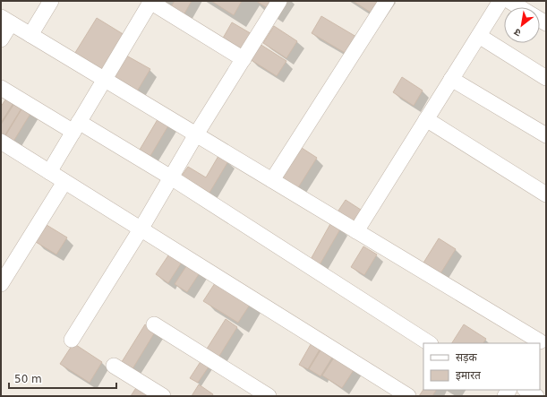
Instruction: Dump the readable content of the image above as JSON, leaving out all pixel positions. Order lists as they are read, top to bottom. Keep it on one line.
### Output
{"legend":["सड़क","इमारत"],"scale_bar":"50 m","north":"bottom left"}
